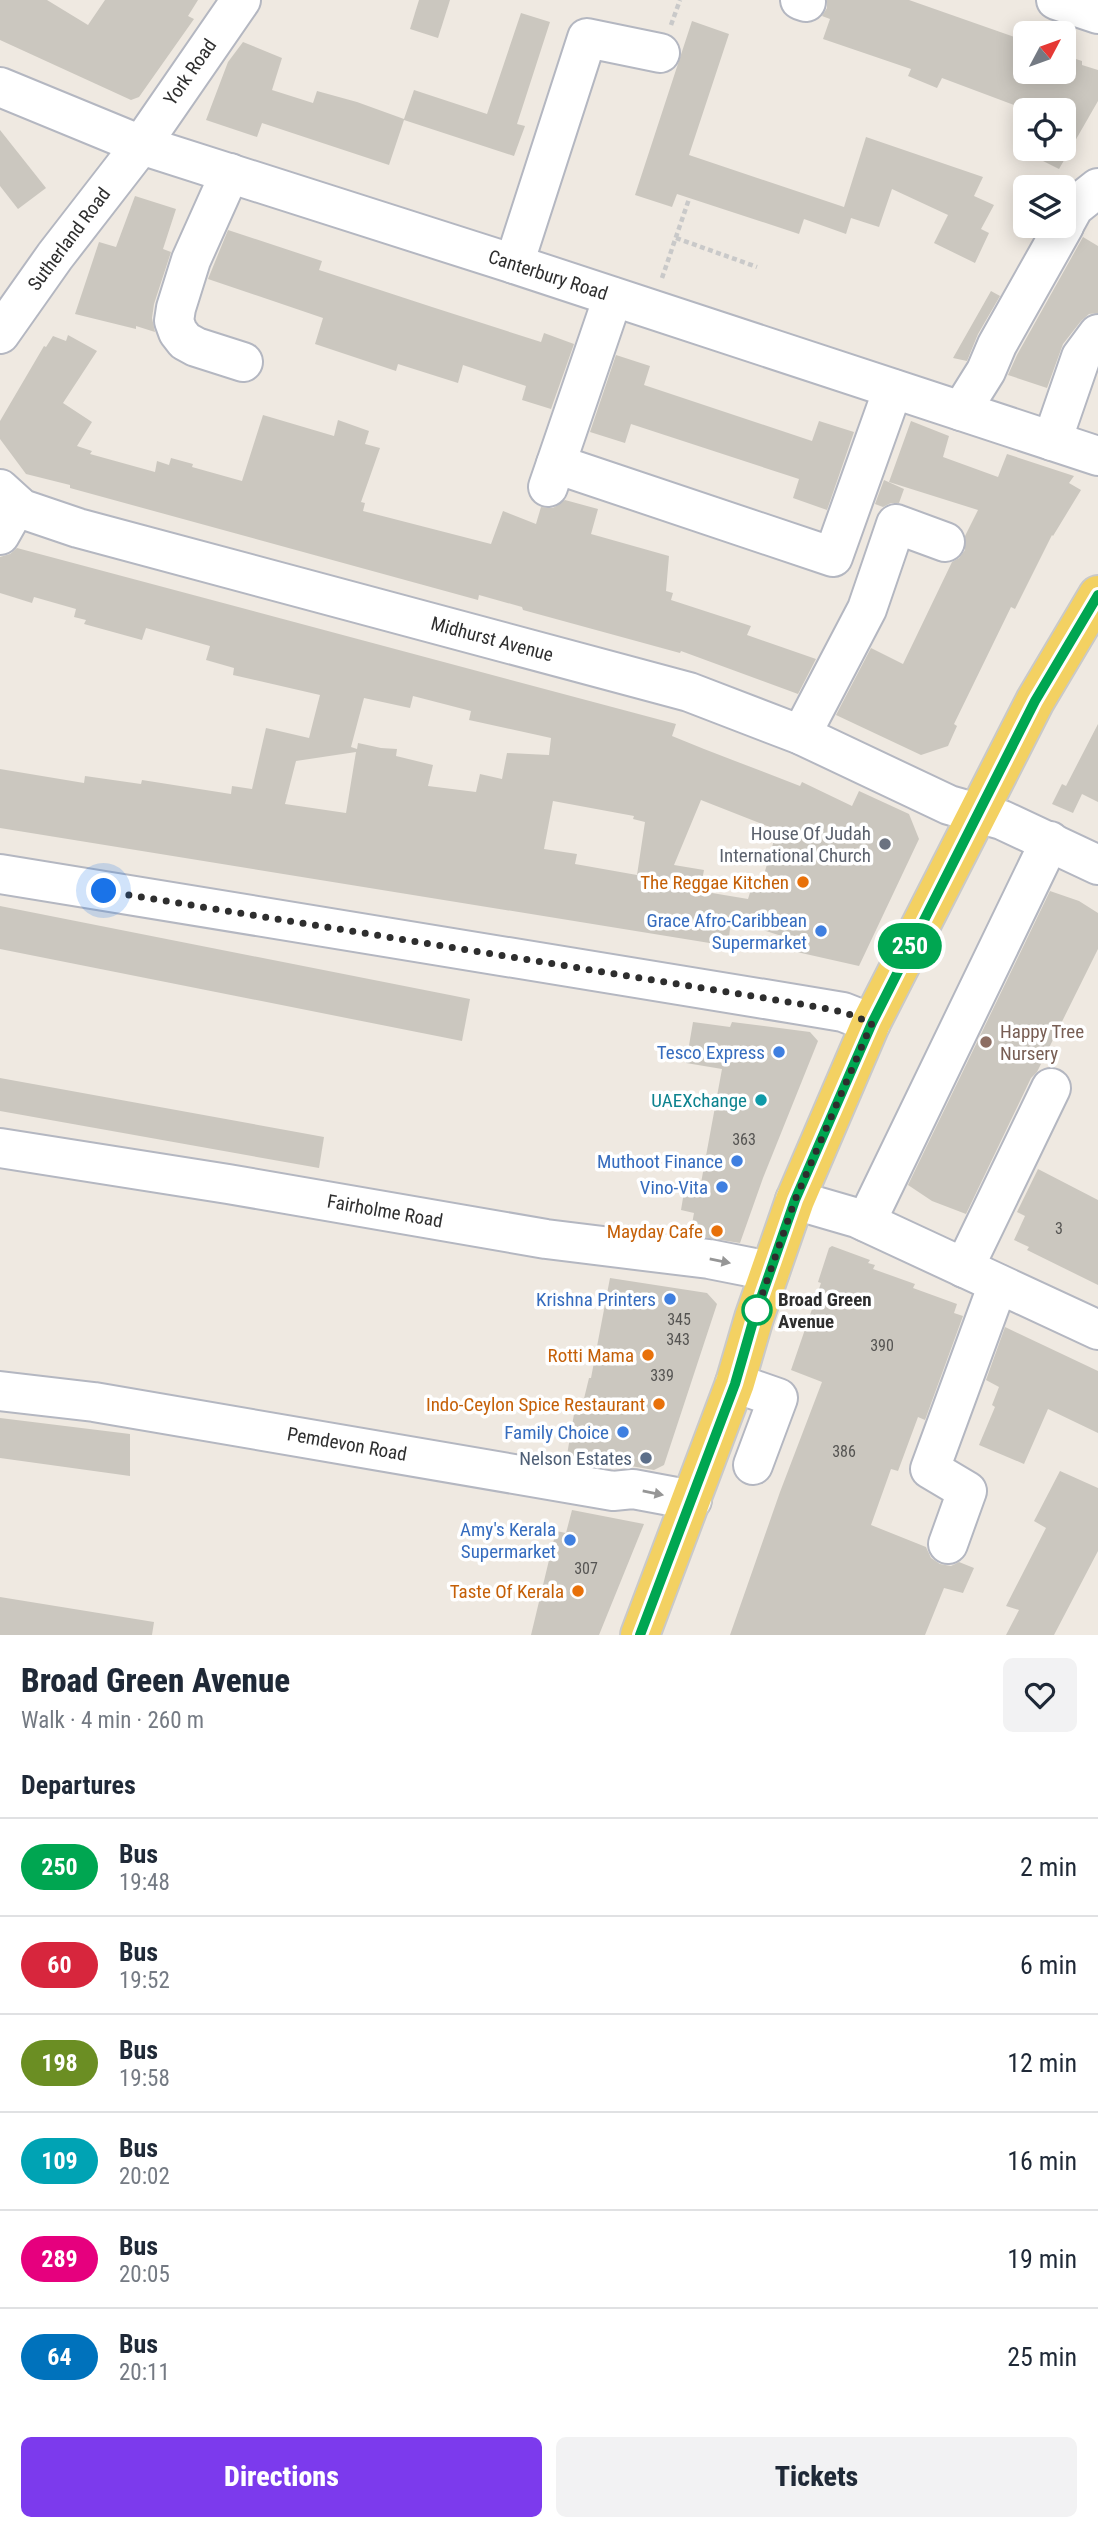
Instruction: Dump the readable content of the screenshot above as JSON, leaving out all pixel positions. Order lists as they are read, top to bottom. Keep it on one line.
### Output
{"streets":{"street":["York Road","Sutherland Road","Canterbury Road","Midhurst Avenue","Fairholme Road","Pemdevon Road"]},"crossings":[["York Road","Sutherland Road"],["York Road","Canterbury Road"],["Sutherland Road","Canterbury Road"]],"one_way":["Pemdevon Road"],"places":["House Of Judah International Church","The Reggae Kitchen","Grace Afro-Caribbean Supermarket","Happy Tree Nursery","Tesco Express","UAEXchange","Muthoot Finance","Vino-Vita","Mayday Cafe","Krishna Printers","Broad Green Avenue","Rotti Mama","Indo-Ceylon Spice Restaurant","Family Choice","Nelson Estates","Amy's Kerala Supermarket","Taste Of Kerala"],"lines":["bus line 250"],"house_numbers":["363","3","345","343","390","339","386","307"],"north":"top right","page":{"on_map":"250","heading":[["Broad Green Avenue","Walk · 4 min · 260 m"],"Departures"],"list":[{"mark":"250","name":"Bus","note":"19:48","value":"2 min"},{"mark":"60","name":"Bus","note":"19:52","value":"6 min"},{"mark":"198","name":"Bus","note":"19:58","value":"12 min"},{"mark":"109","name":"Bus","note":"20:02","value":"16 min"},{"mark":"289","name":"Bus","note":"20:05","value":"19 min"},{"mark":"64","name":"Bus","note":"20:11","value":"25 min"}],"buttons":["Directions","Tickets"]}}
